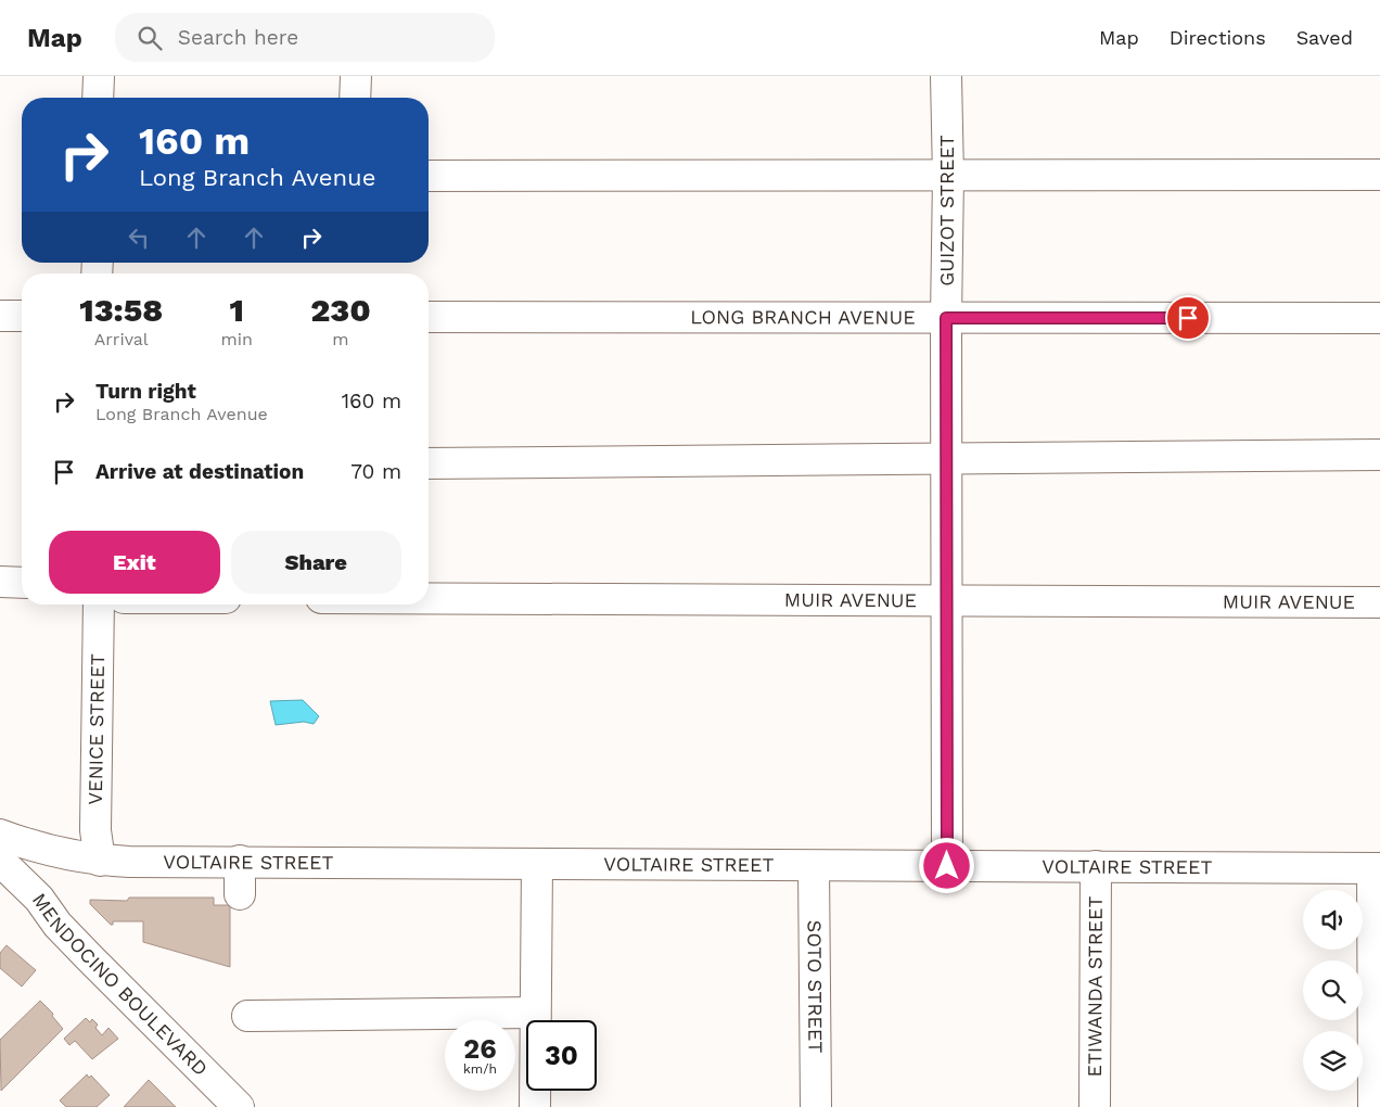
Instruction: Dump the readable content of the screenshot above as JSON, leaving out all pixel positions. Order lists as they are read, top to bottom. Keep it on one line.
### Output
{"streets":{"street":["GUIZOT STREET","LONG BRANCH AVENUE","MUIR AVENUE","VENICE STREET","VOLTAIRE STREET","MENDOCINO BOULEVARD","SOTO STREET","ETIWANDA STREET"]},"crossings":[["GUIZOT STREET","LONG BRANCH AVENUE"],["GUIZOT STREET","MUIR AVENUE"],["GUIZOT STREET","VOLTAIRE STREET"],["VENICE STREET","VOLTAIRE STREET"],["VOLTAIRE STREET","SOTO STREET"],["VOLTAIRE STREET","ETIWANDA STREET"]],"page":{"header":"Map","search":"Search here","nav":["Map","Directions","Saved"],"turn":["160 m","Long Branch Avenue"],"eta":["13:58","Arrival","1","min","230","m"],"list":[{"name":"Turn right","note":"Long Branch Avenue","value":"160 m"},{"name":"Arrive at destination","value":"70 m"}],"buttons":["Exit","Share"],"speed":"26 km/h","limit":"30"}}
